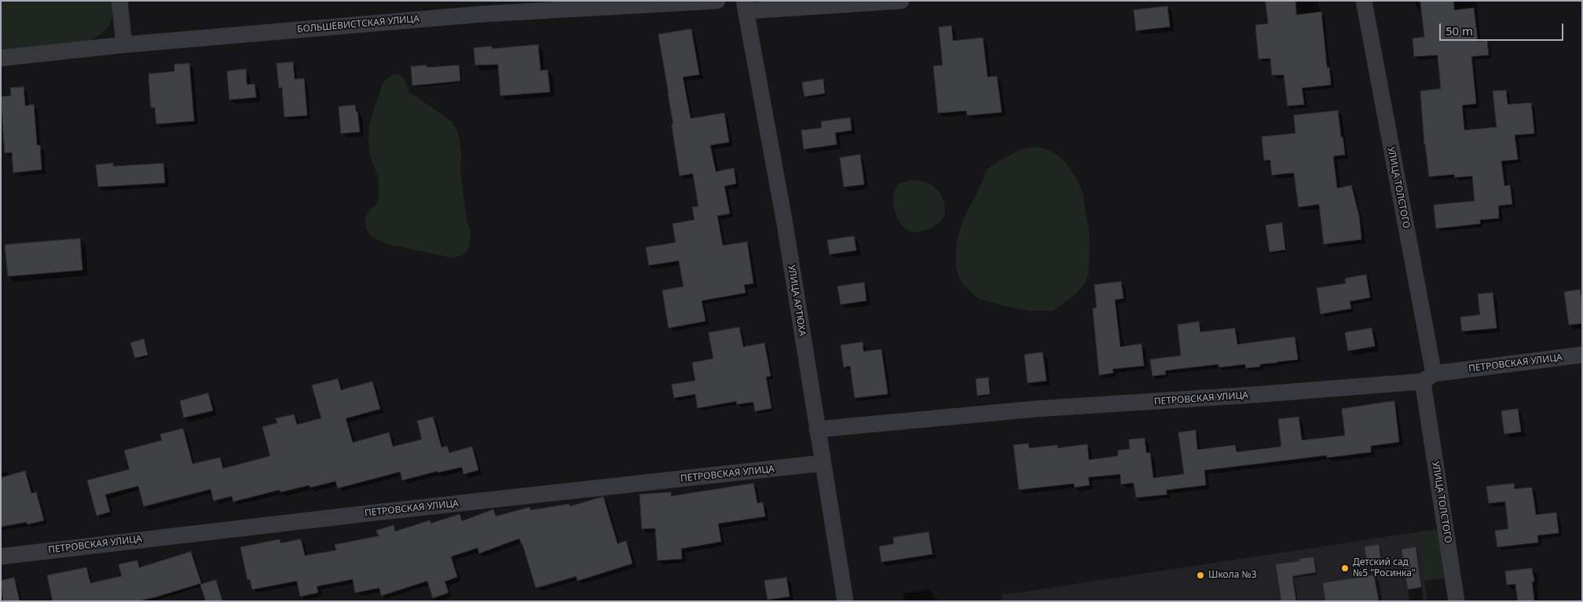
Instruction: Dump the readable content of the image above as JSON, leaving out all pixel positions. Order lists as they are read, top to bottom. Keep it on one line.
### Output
{"streets":{"street":["БОЛЬШЕВИСТСКАЯ УЛИЦА","УЛИЦА ТОЛСТОГО","УЛИЦА АРТЮХА","ПЕТРОВСКАЯ УЛИЦА"]},"crossings":[["УЛИЦА ТОЛСТОГО","ПЕТРОВСКАЯ УЛИЦА"],["УЛИЦА АРТЮХА","ПЕТРОВСКАЯ УЛИЦА"]],"places":["Детский сад №5 \"Росинка\"","Школа №3"],"scale_bar":"50 m"}
